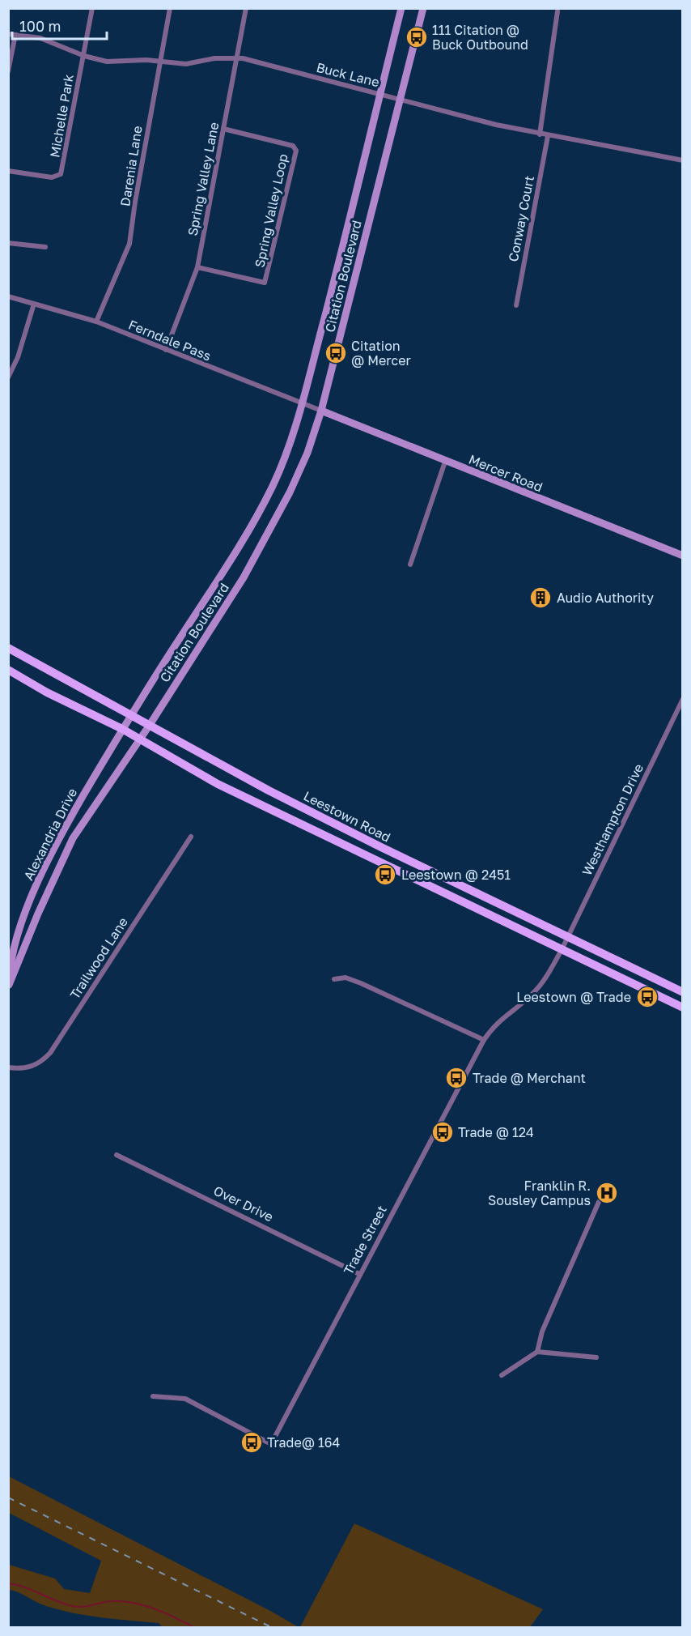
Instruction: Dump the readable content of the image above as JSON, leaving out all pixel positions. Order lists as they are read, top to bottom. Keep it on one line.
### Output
{"streets":{"main road":["Citation Boulevard","Mercer Road","Leestown Road","Alexandria Drive"],"street":["Buck Lane","Michelle Park","Darenia Lane","Spring Valley Lane","Spring Valley Loop","Conway Court","Ferndale Pass","Westhampton Drive","Trailwood Lane","Over Drive","Trade Street"]},"crossings":[["Buck Lane","Michelle Park"],["Buck Lane","Darenia Lane"],["Buck Lane","Spring Valley Lane"],["Buck Lane","Conway Court"],["Buck Lane","Citation Boulevard"],["Darenia Lane","Ferndale Pass"],["Spring Valley Lane","Spring Valley Loop"],["Spring Valley Lane","Ferndale Pass"],["Citation Boulevard","Ferndale Pass"],["Citation Boulevard","Mercer Road"],["Citation Boulevard","Leestown Road"],["Citation Boulevard","Alexandria Drive"],["Ferndale Pass","Mercer Road"],["Leestown Road","Westhampton Drive"],["Leestown Road","Alexandria Drive"],["Leestown Road","Trade Street"],["Westhampton Drive","Trade Street"],["Over Drive","Trade Street"]],"places":{"bus stop":["111 Citation @ Buck Outbound","Citation @ Mercer","Leestown @ 2451","Leestown @ Trade","Trade @ Merchant","Trade @ 124","Trade@ 164"],"building":["Audio Authority"],"hospital":["Franklin R. Sousley Campus"]},"scale_bar":"100 m"}
